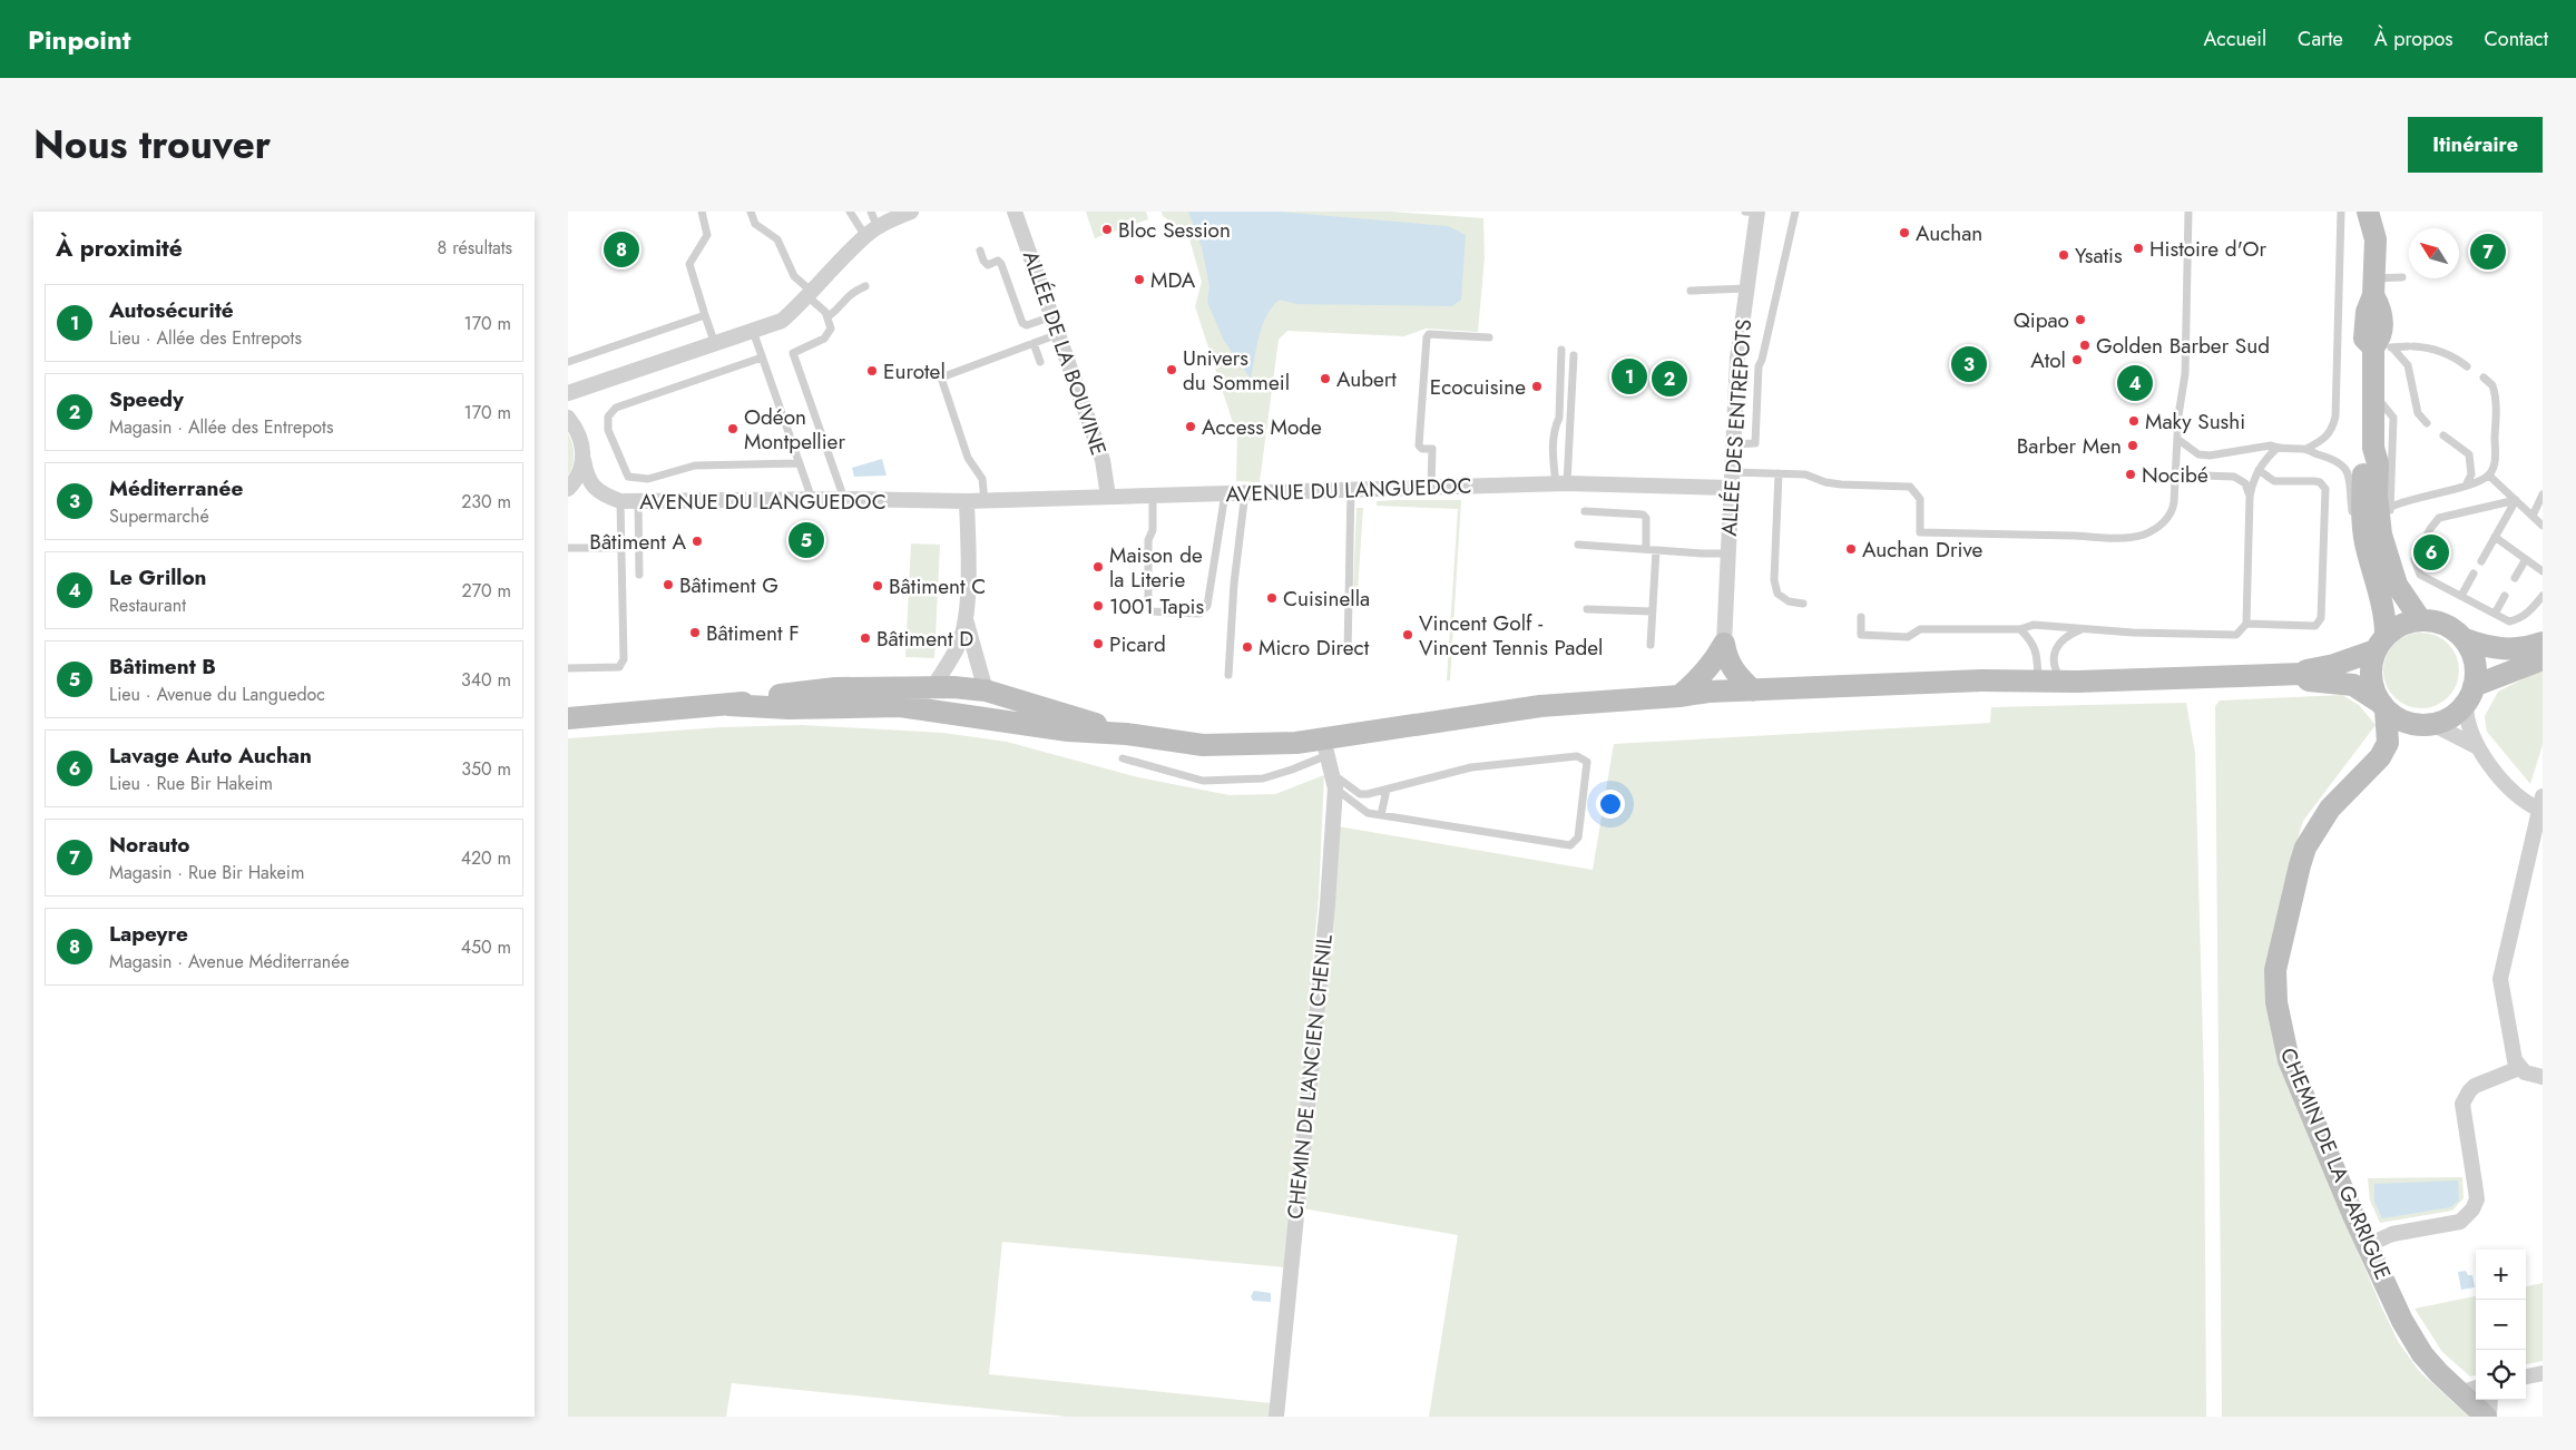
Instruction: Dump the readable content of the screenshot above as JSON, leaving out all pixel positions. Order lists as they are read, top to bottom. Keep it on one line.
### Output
{"streets":{"street":["ALLÉE DE LA BOUVINE","ALLÉE DES ENTREPOTS","AVENUE DU LANGUEDOC","CHEMIN DE L'ANCIEN CHENIL","CHEMIN DE LA GARRIGUE"]},"crossings":[["ALLÉE DE LA BOUVINE","AVENUE DU LANGUEDOC"],["ALLÉE DES ENTREPOTS","AVENUE DU LANGUEDOC"]],"places":["Bloc Session","Auchan","Histoire d'Or","Ysatis","MDA","Qipao","Golden Barber Sud","Atol","Univers du Sommeil","Eurotel","Aubert","Ecocuisine","Maky Sushi","Access Mode","Odéon Montpellier","Barber Men","Nocibé","Bâtiment A","Auchan Drive","Maison de la Literie","Bâtiment G","Bâtiment C","Cuisinella","1001 Tapis","Bâtiment F","Vincent Golf - Vincent Tennis Padel","Bâtiment D","Picard","Micro Direct"],"north":"top left","page":{"header":"Pinpoint","nav":["Accueil","Carte","À propos","Contact"],"title":"Nous trouver","buttons":"Itinéraire","heading":["À proximité","8 résultats"],"pins":["8","7","3","1","2","4","5","6"],"list":[{"mark":"1","name":"Autosécurité","note":"Lieu · Allée des Entrepots","value":"170 m"},{"mark":"2","name":"Speedy","note":"Magasin · Allée des Entrepots","value":"170 m"},{"mark":"3","name":"Méditerranée","note":"Supermarché","value":"230 m"},{"mark":"4","name":"Le Grillon","note":"Restaurant","value":"270 m"},{"mark":"5","name":"Bâtiment B","note":"Lieu · Avenue du Languedoc","value":"340 m"},{"mark":"6","name":"Lavage Auto Auchan","note":"Lieu · Rue Bir Hakeim","value":"350 m"},{"mark":"7","name":"Norauto","note":"Magasin · Rue Bir Hakeim","value":"420 m"},{"mark":"8","name":"Lapeyre","note":"Magasin · Avenue Méditerranée","value":"450 m"}],"map_buttons":["+","−"]}}
